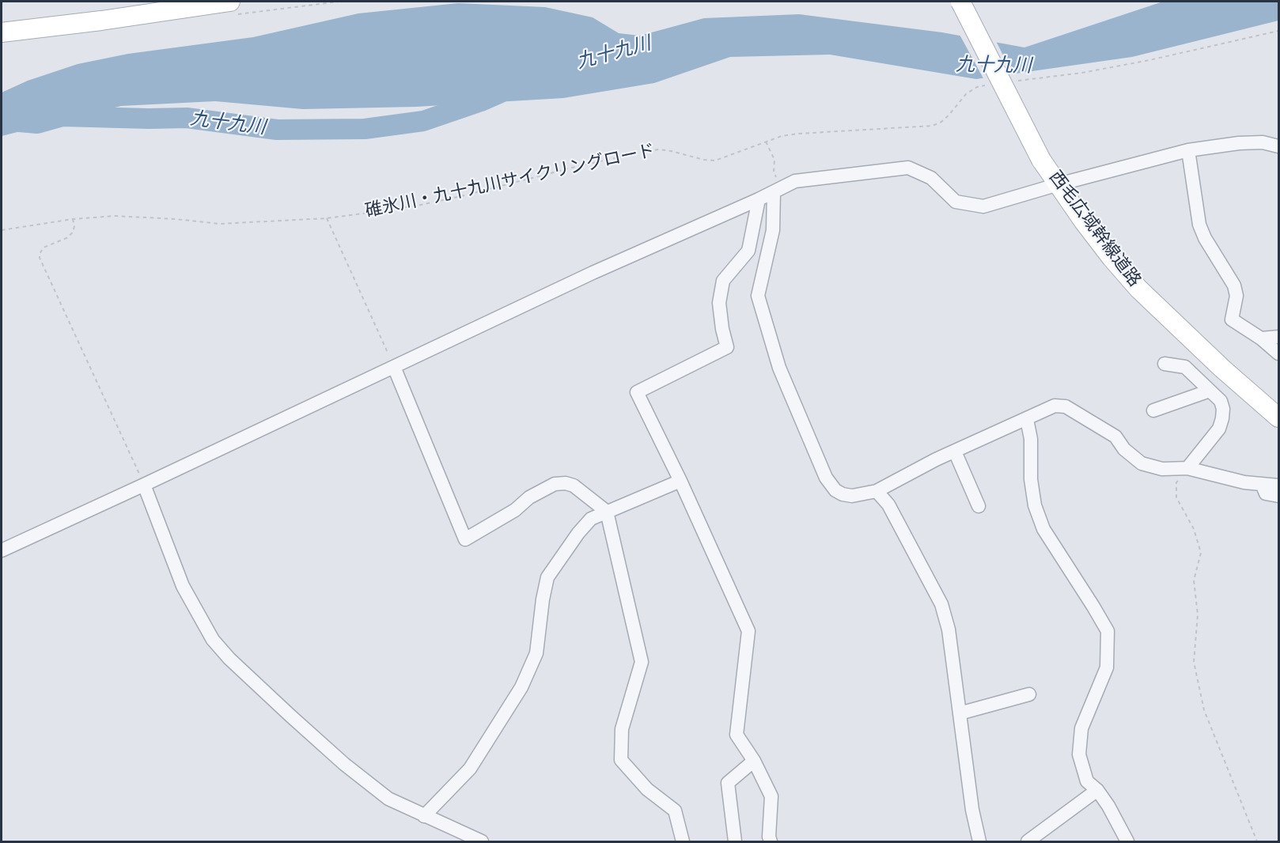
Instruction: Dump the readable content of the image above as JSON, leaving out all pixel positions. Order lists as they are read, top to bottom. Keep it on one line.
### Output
{"streets":{"main road":["西毛広域幹線道路"],"path":["碓氷川・九十九川サイクリングロード"]},"water":["九十九川"]}
